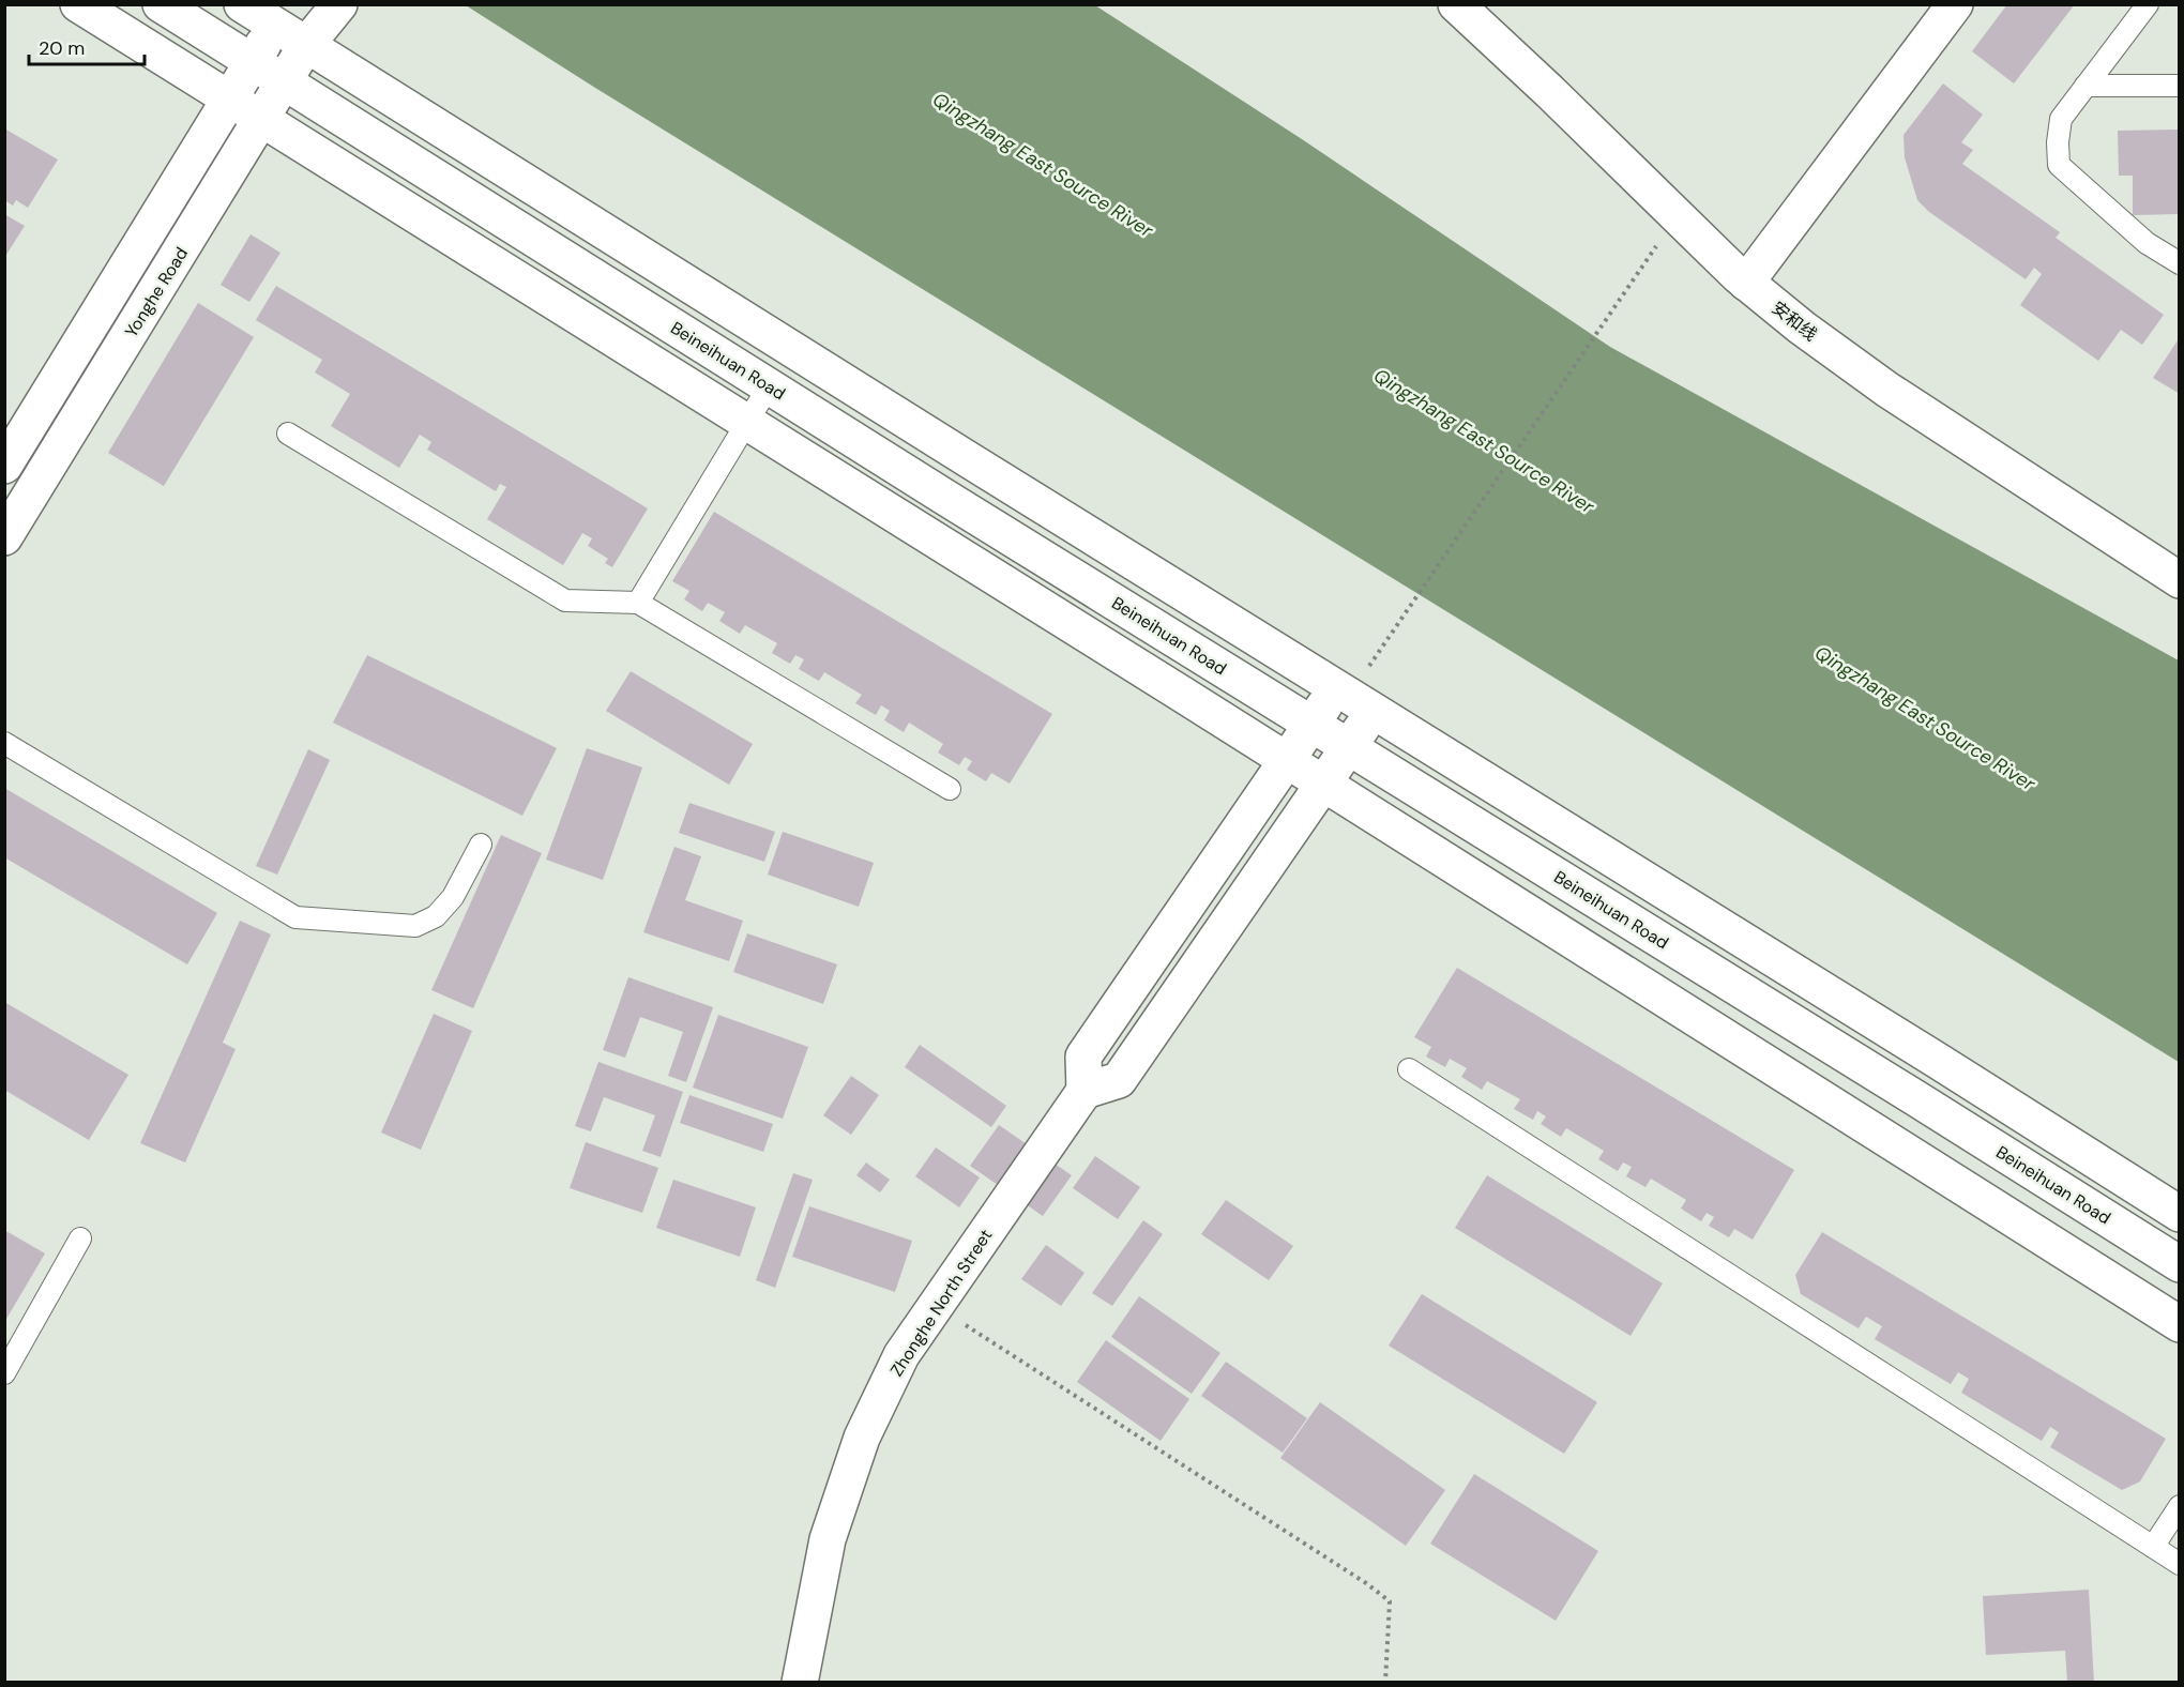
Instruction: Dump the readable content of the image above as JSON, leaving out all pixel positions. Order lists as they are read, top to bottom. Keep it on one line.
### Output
{"streets":{"main road":["Yonghe Road","安和线","Beineihuan Road","Zhonghe North Street"]},"crossings":[["Yonghe Road","Beineihuan Road"]],"water":["Qingzhang East Source River"],"scale_bar":"20 m"}
